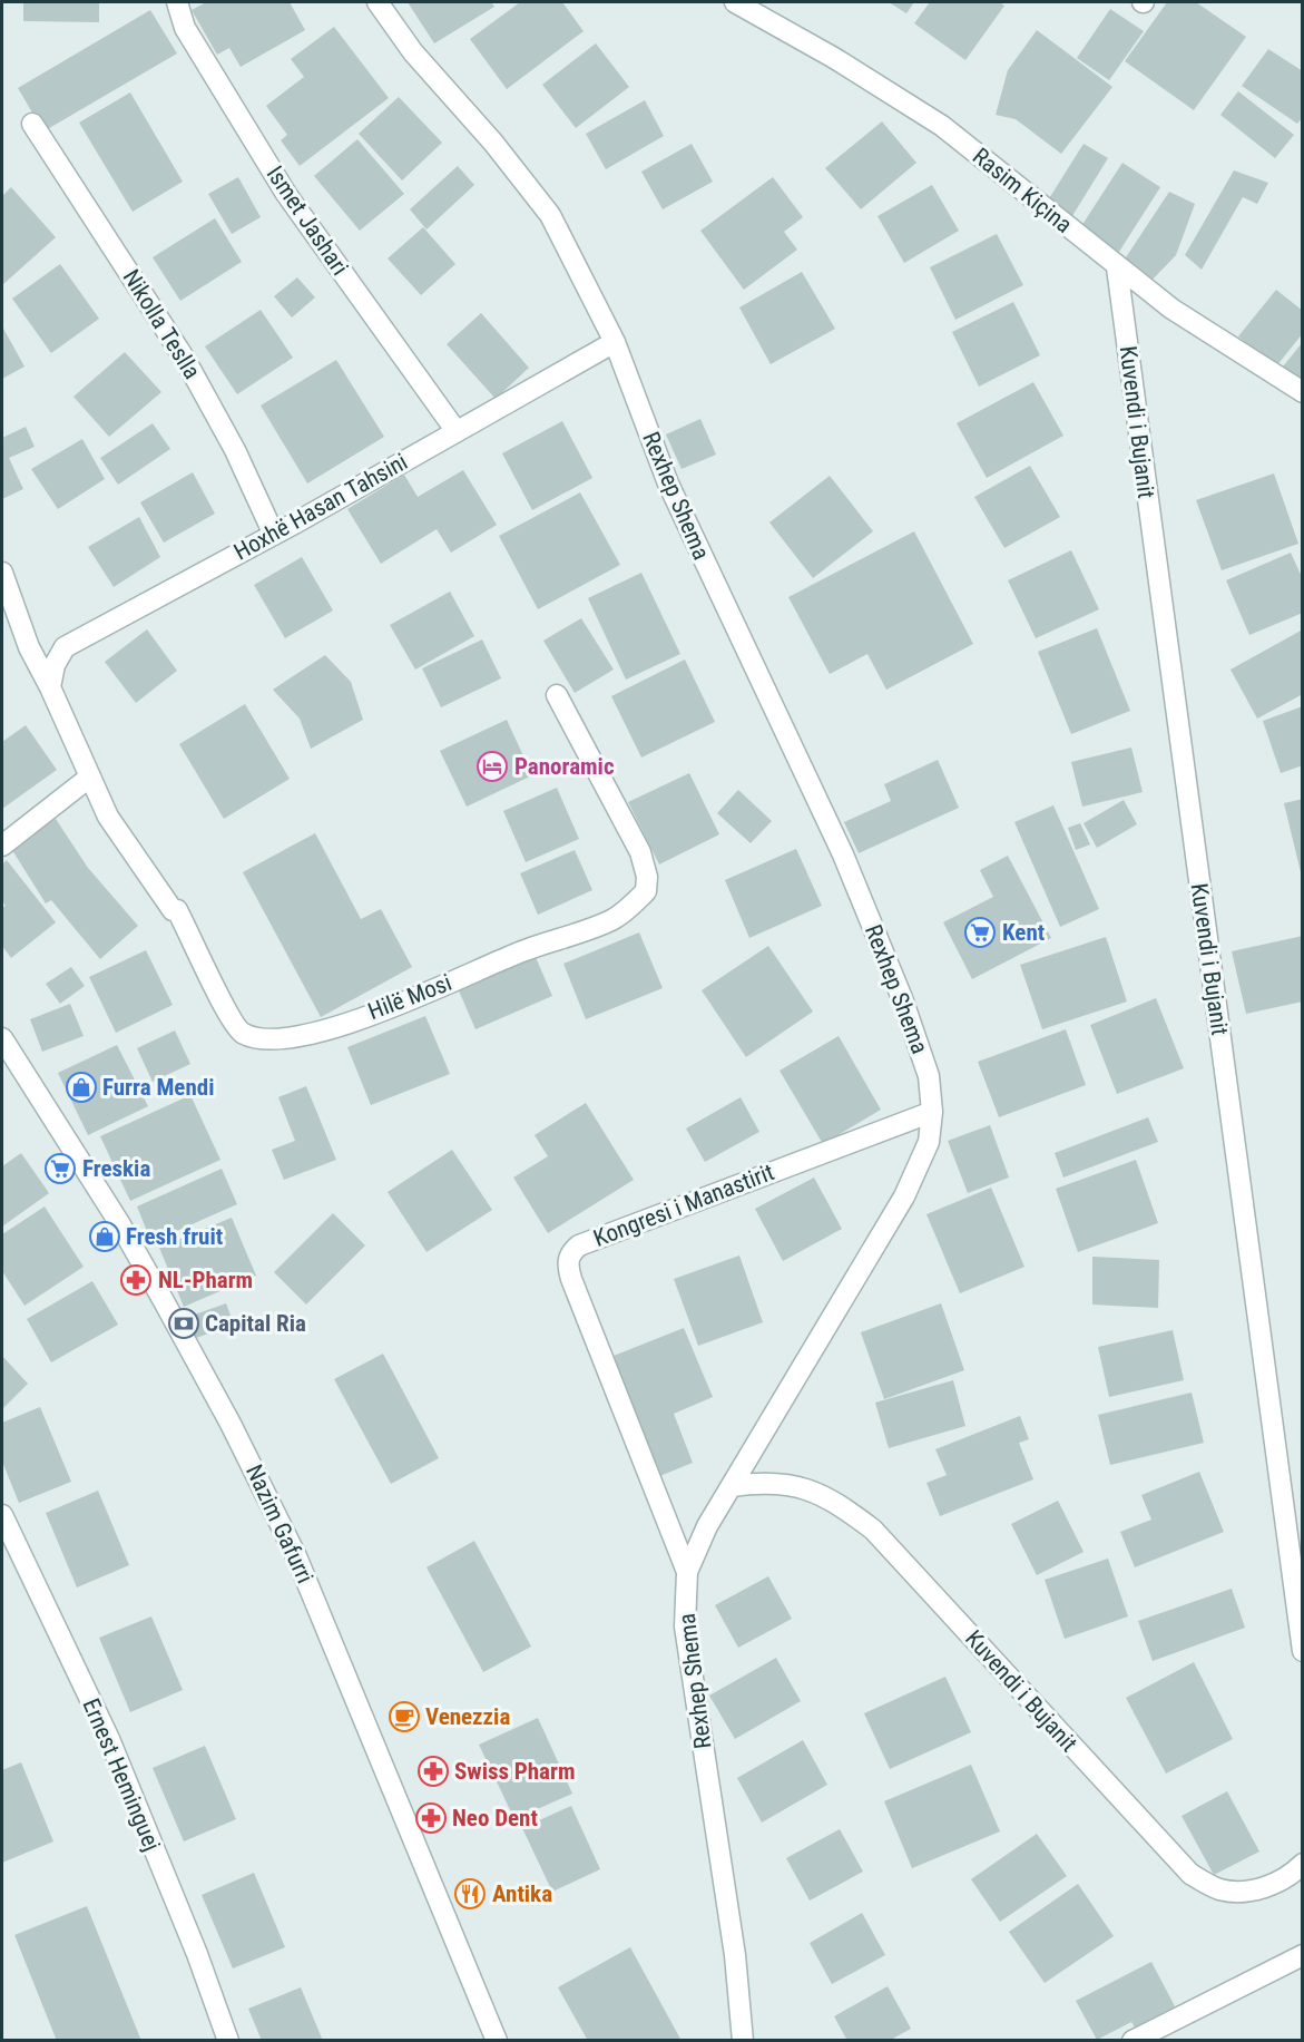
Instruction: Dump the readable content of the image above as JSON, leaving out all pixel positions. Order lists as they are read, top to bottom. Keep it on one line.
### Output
{"streets":{"street":["Rasim Kiçina","Ismet Jashari","Nikolla Teslla","Kuvendi i Bujanit","Rexhep Shema","Hoxhë Hasan Tahsini","Hilë Mosi","Kongresi i Manastirit","Nazim Gafurri","Ernest Heminguej"]},"crossings":[["Rasim Kiçina","Kuvendi i Bujanit"],["Ismet Jashari","Hoxhë Hasan Tahsini"],["Nikolla Teslla","Hoxhë Hasan Tahsini"],["Kuvendi i Bujanit","Rexhep Shema"],["Rexhep Shema","Hoxhë Hasan Tahsini"],["Rexhep Shema","Kongresi i Manastirit"]],"places":{"hotel":["Panoramic"],"supermarket":["Kent","Freskia"],"shop":["Furra Mendi","Fresh fruit"],"pharmacy":["NL-Pharm","Swiss Pharm","Neo Dent"],"bank":["Capital Ria"],"cafe":["Venezzia"],"restaurant":["Antika"]}}
